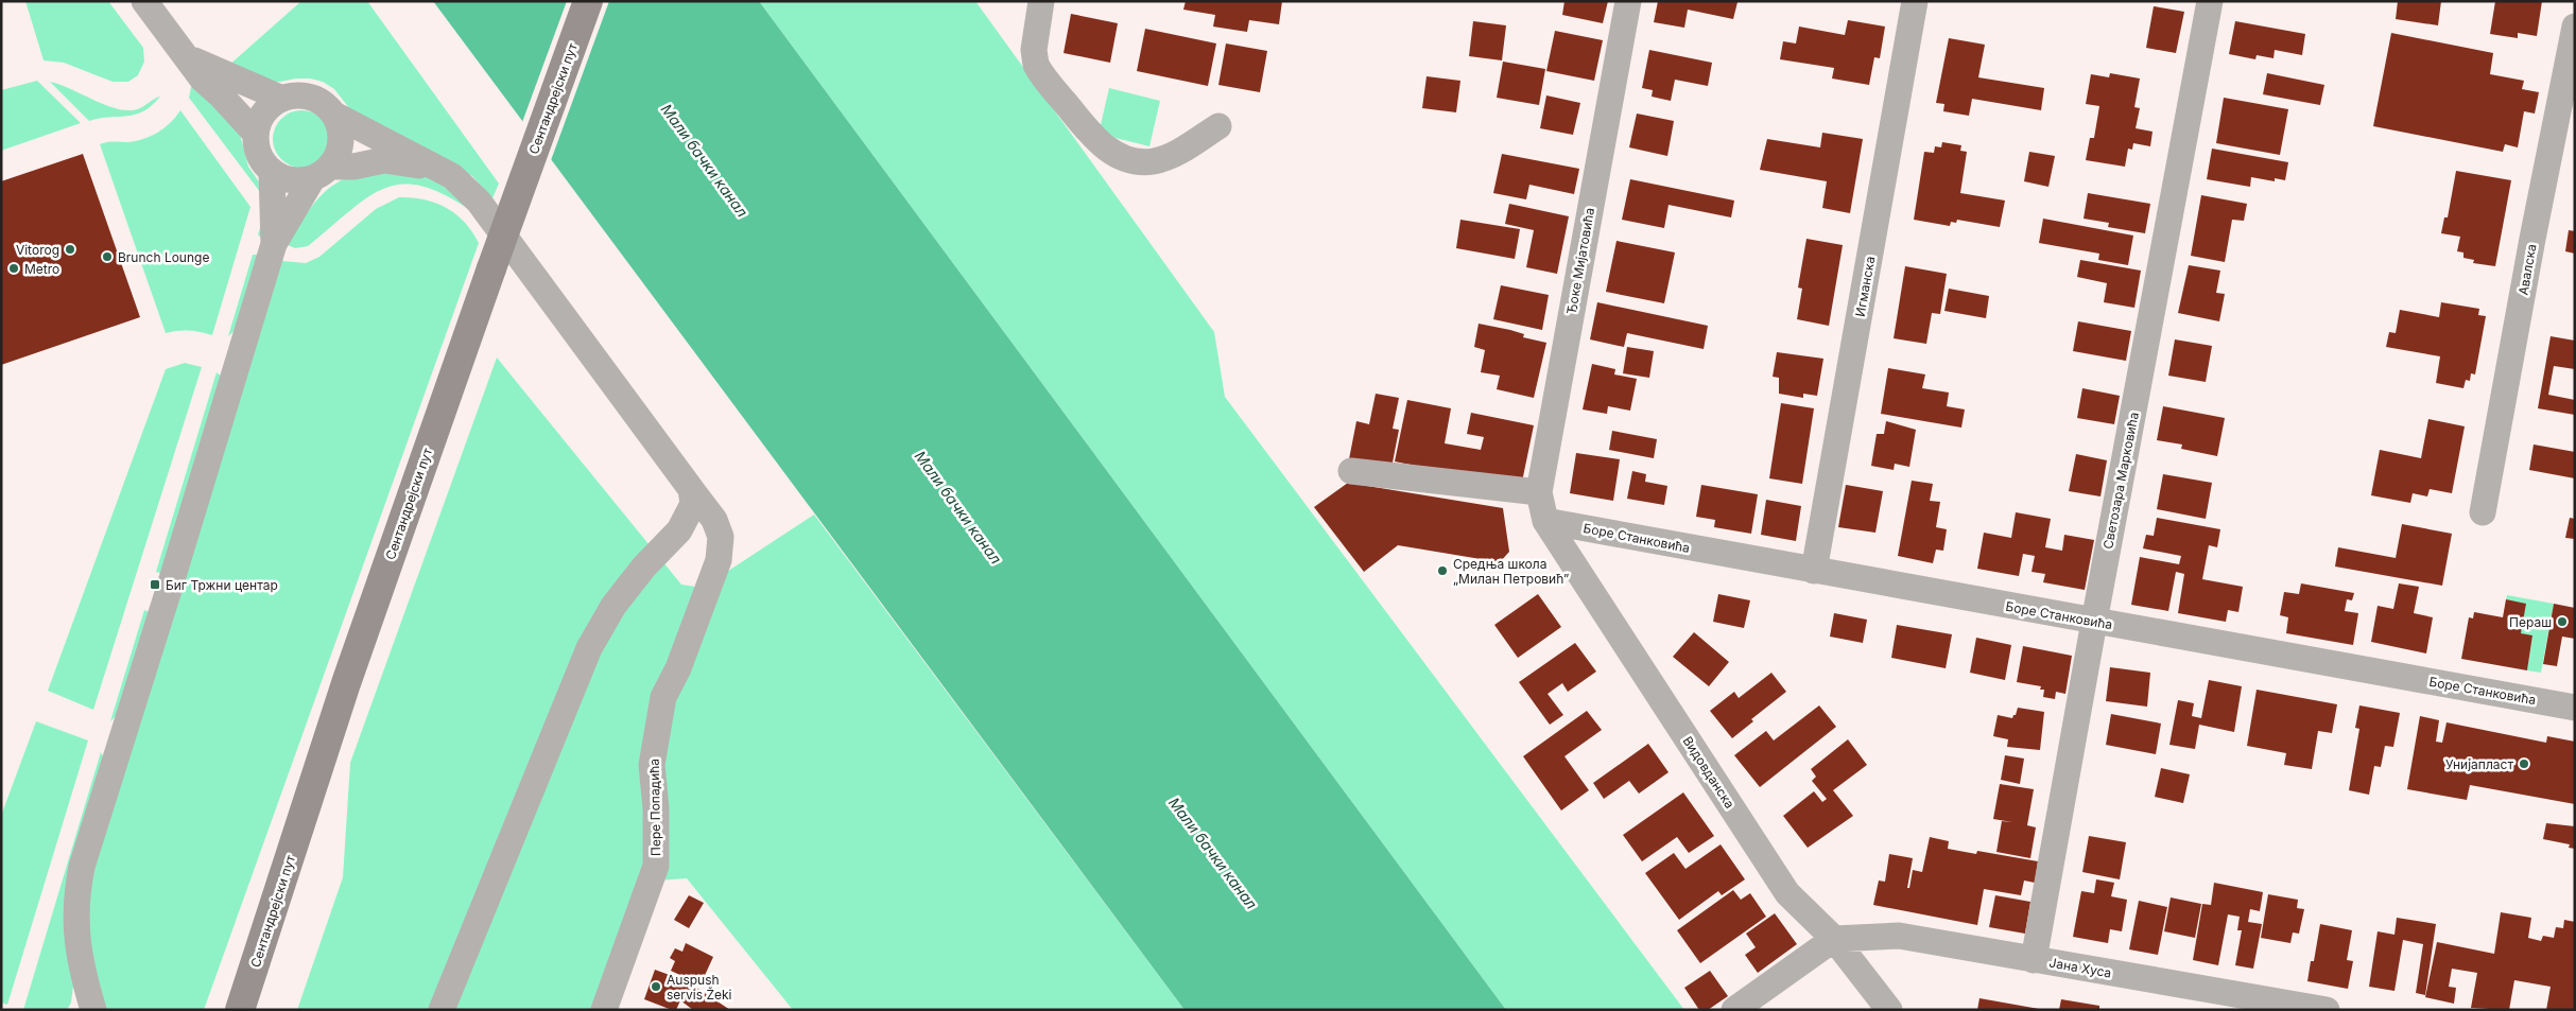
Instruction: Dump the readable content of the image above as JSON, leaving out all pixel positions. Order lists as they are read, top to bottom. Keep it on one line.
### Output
{"streets":{"main road":["Сентандрејски пут"],"street":["Ђоке Мијатовића","Авалска","Игманска","Светозара Марковића","Боре Станковића","Видовданска","Пере Попадића","Јана Хуса"]},"crossings":[["Ђоке Мијатовића","Боре Станковића"],["Ђоке Мијатовића","Видовданска"],["Игманска","Боре Станковића"],["Светозара Марковића","Боре Станковића"],["Светозара Марковића","Јана Хуса"],["Боре Станковића","Видовданска"],["Видовданска","Јана Хуса"]],"water":["Мали бачки канал"],"places":{"other":["Vitorog","Brunch Lounge","Metro","Средња школа „Милан Петровић”","Пераш","Унијапласт","Auspush servis Žeki"],"transit":["Биг Тржни центар"]}}
